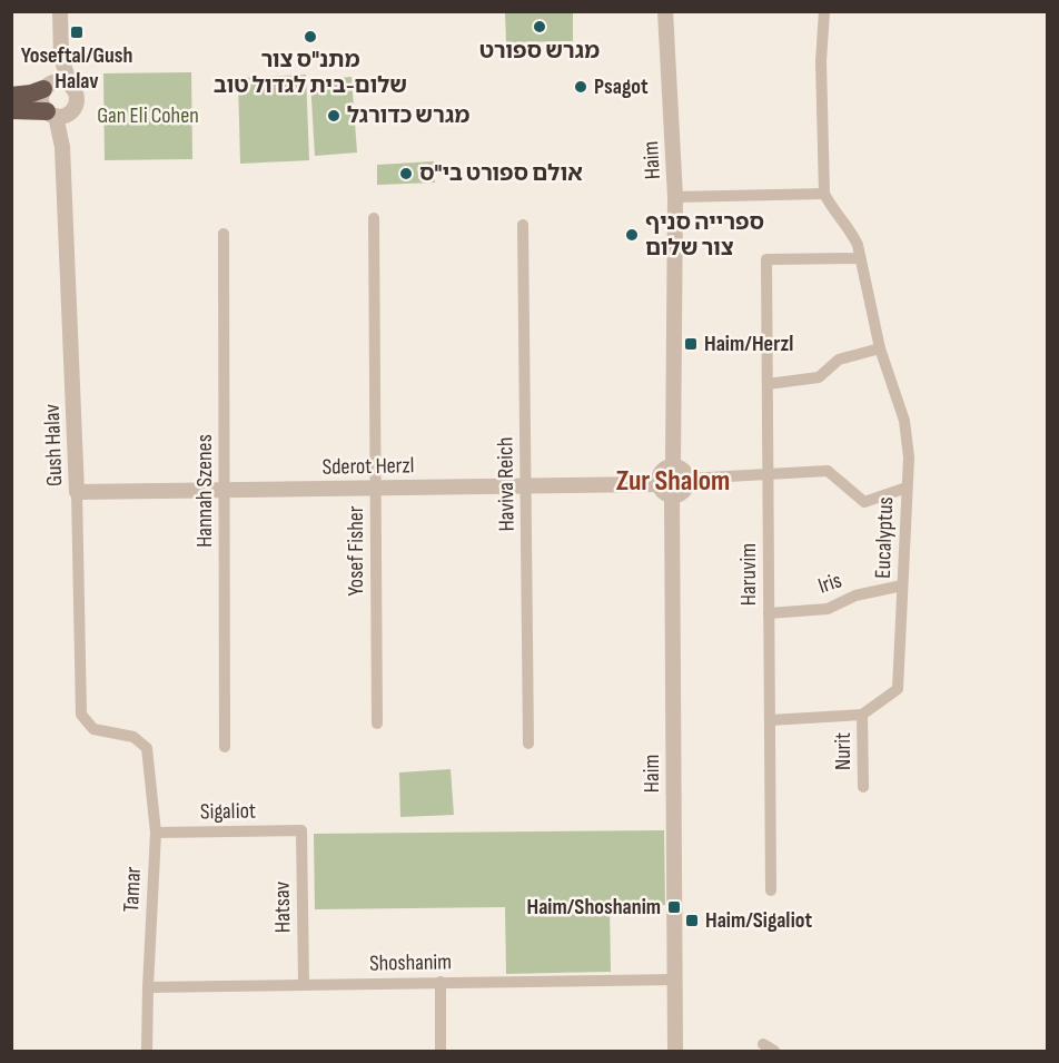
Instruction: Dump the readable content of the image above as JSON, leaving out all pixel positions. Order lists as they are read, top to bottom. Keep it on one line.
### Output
{"streets":{"street":["Haim","Gush Halav","Sderot Herzl","Haviva Reich","Hannah Szenes","Eucalyptus","Yosef Fisher","Haruvim","Iris","Nurit","Sigaliot","Tamar","Hatsav","Shoshanim"]},"crossings":[["Haim","Sderot Herzl"],["Haim","Shoshanim"],["Gush Halav","Sderot Herzl"],["Gush Halav","Tamar"],["Sderot Herzl","Haviva Reich"],["Sderot Herzl","Hannah Szenes"],["Sderot Herzl","Yosef Fisher"],["Eucalyptus","Haruvim"],["Eucalyptus","Iris"],["Eucalyptus","Nurit"],["Haruvim","Iris"],["Sigaliot","Tamar"],["Sigaliot","Hatsav"],["Tamar","Shoshanim"],["Hatsav","Shoshanim"]],"districts":["Zur Shalom"],"parks":["Gan Eli Cohen"],"places":{"other":["מגרש ספורט","מתנ\"ס צור שלום-בית לגדול טוב","Psagot","מגרש כדורגל","אולם ספורט בי\"ס","ספרייה סניף צור שלום"],"transit":["Yoseftal/Gush Halav","Haim/Herzl","Haim/Shoshanim","Haim/Sigaliot"]}}
